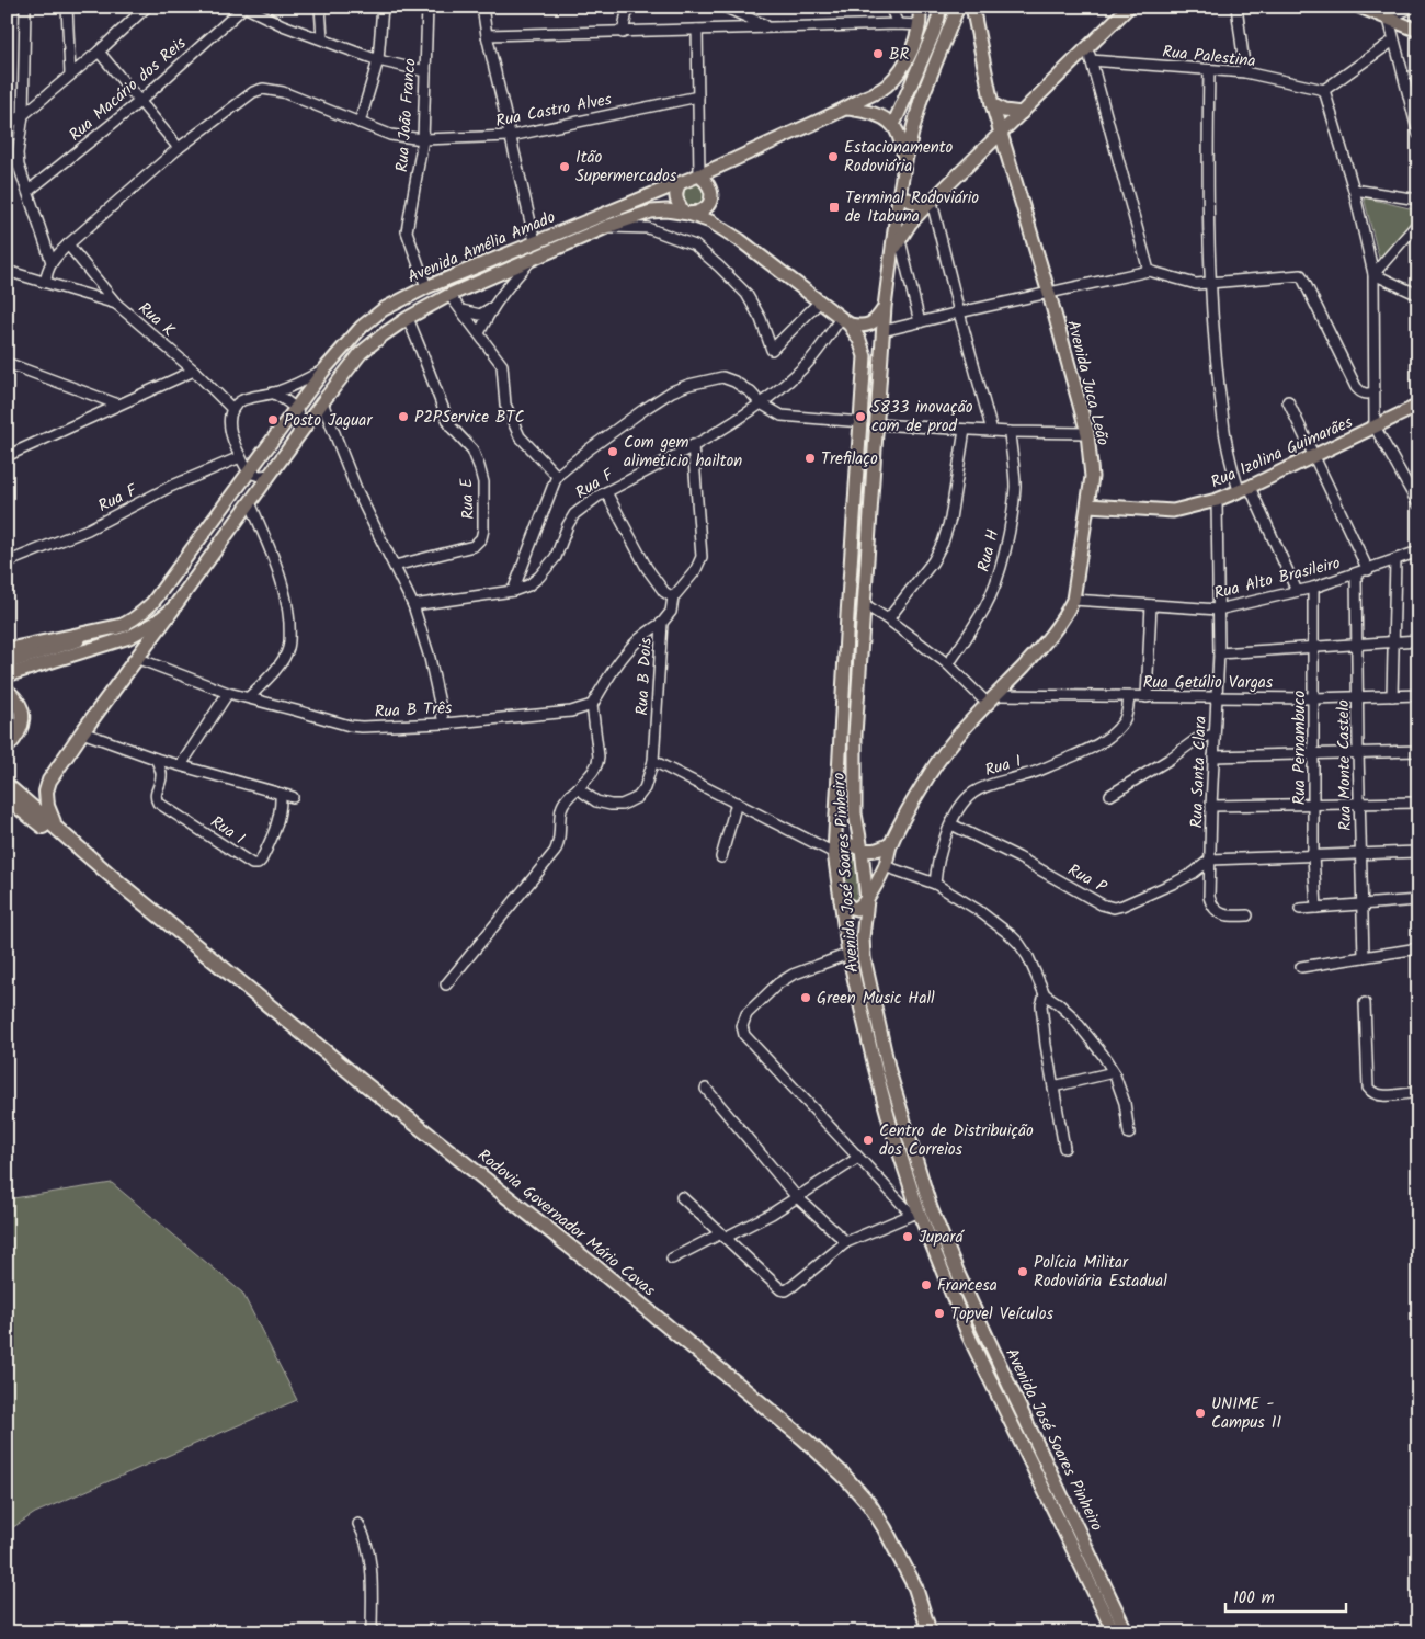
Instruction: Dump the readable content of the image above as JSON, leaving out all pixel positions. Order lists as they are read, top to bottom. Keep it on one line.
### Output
{"streets":{"highway":["Rodovia Governador Mário Covas"],"main road":["Avenida Amélia Amado","Avenida Juca Leão","Rua Izolina Guimarães","Avenida José Soares Pinheiro"],"street":["Rua Palestina","Rua Macário dos Reis","Rua Castro Alves","Rua João Franco","Rua K","Rua F","Rua E","Rua H","Rua Alto Brasileiro","Rua B Dois","Rua Getúlio Vargas","Rua B Três","Rua Pernambuco","Rua I","Rua Monte Castelo","Rua Santa Clara","Rua P"]},"crossings":[["Rua Castro Alves","Rua João Franco"],["Rua Castro Alves","Rua K"],["Rua João Franco","Avenida Amélia Amado"],["Avenida Amélia Amado","Rua F"],["Avenida Amélia Amado","Rua E"],["Avenida Amélia Amado","Avenida José Soares Pinheiro"],["Avenida Juca Leão","Rua Izolina Guimarães"],["Avenida Juca Leão","Rua Alto Brasileiro"],["Avenida Juca Leão","Rua Getúlio Vargas"],["Avenida Juca Leão","Avenida José Soares Pinheiro"],["Rua Izolina Guimarães","Rua Santa Clara"],["Rua F","Rua B Dois"],["Rua F","Avenida José Soares Pinheiro"],["Rua Alto Brasileiro","Rua Pernambuco"],["Rua Alto Brasileiro","Rua Monte Castelo"],["Rua Alto Brasileiro","Rua Santa Clara"],["Rua Getúlio Vargas","Rua Pernambuco"],["Rua Getúlio Vargas","Rua I"],["Rua Getúlio Vargas","Rua Monte Castelo"],["Rua Getúlio Vargas","Rua Santa Clara"],["Rua I","Rua P"],["Rua Santa Clara","Rua P"]],"places":{"other":["BR","Estacionamento Rodoviária","Itão Supermercados","P2PService BTC","5833 inovação com de prod","Posto Jaguar","Com gem alimeticio hailton","Trefilaço","Green Music Hall","Centro de Distribuição dos Correios","Jupará","Polícia Militar Rodoviária Estadual","Francesa","Topvel Veículos","UNIME - Campus II"],"transit":["Terminal Rodoviário de Itabuna"]},"scale_bar":"100 m"}
